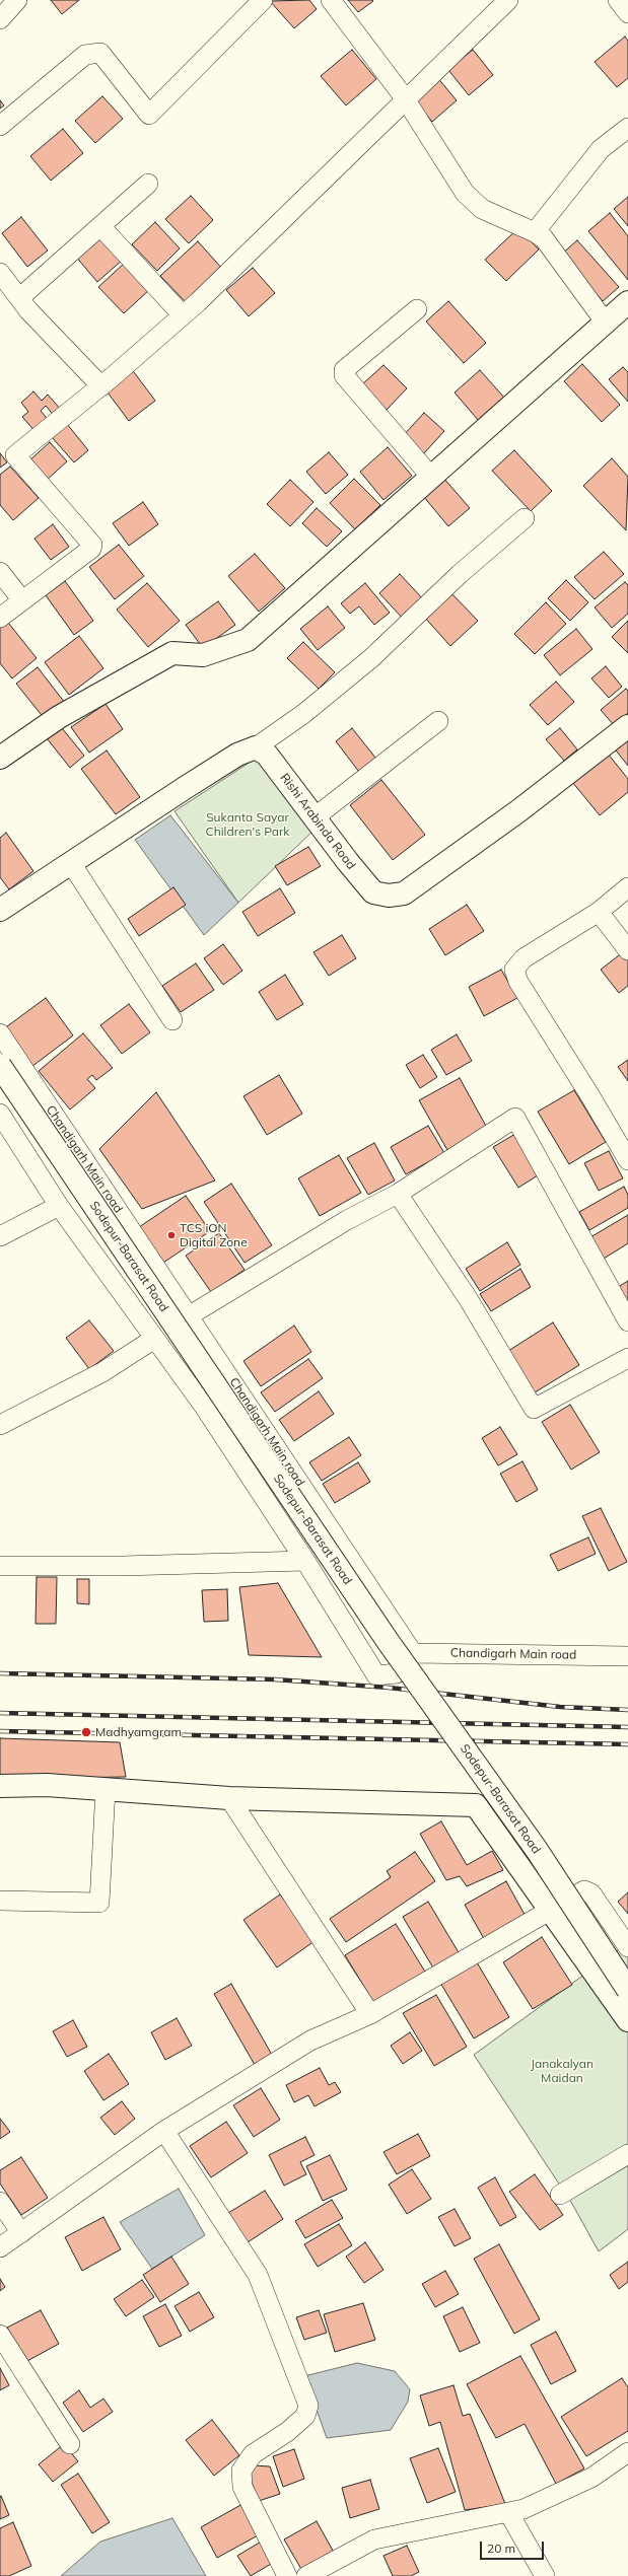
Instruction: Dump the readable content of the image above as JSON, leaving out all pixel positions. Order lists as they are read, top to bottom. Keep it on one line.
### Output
{"streets":{"street":["Rishi Arabinda Road","Chandigarh Main road","Sodepur-Barasat Road"]},"parks":["Sukanta Sayar Children's Park","Janakalyan Maidan"],"places":["TCS iON Digital Zone","Madhyamgram"],"scale_bar":"20 m"}
